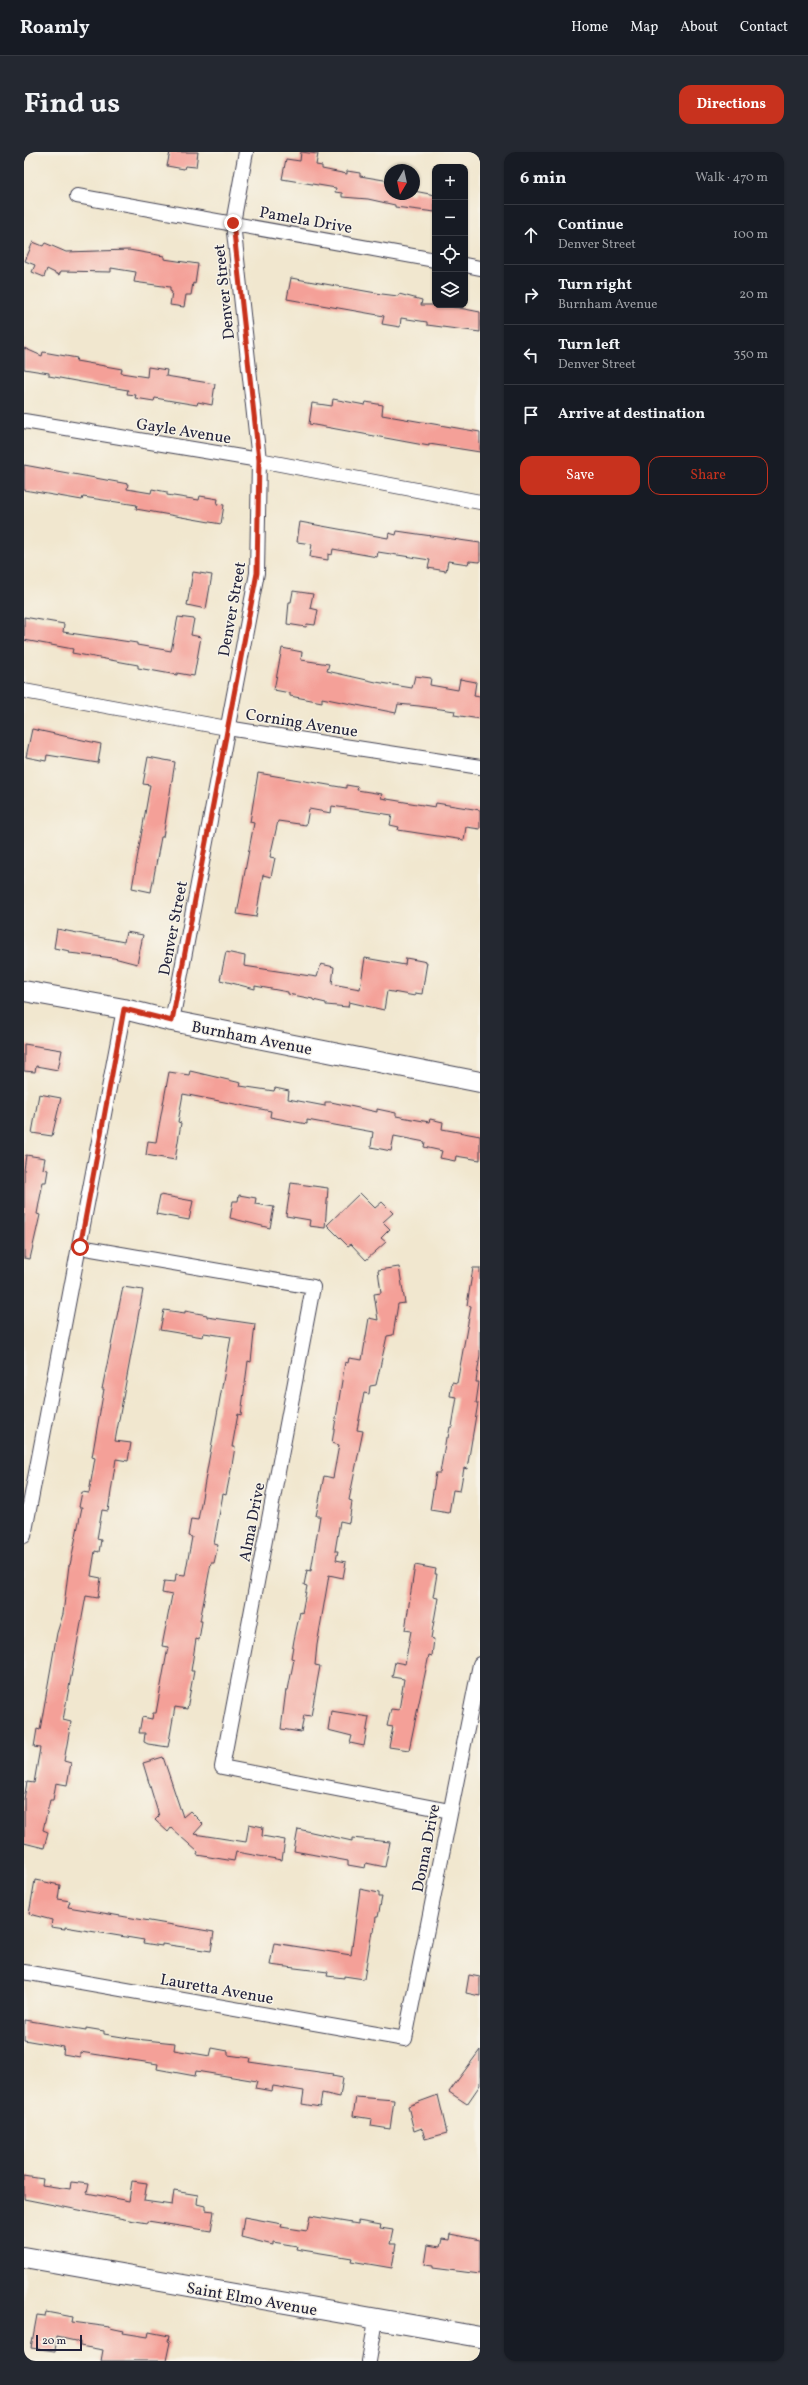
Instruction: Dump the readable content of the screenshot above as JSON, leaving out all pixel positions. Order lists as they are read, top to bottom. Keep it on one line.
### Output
{"streets":{"street":["Pamela Drive","Denver Street","Gayle Avenue","Corning Avenue","Burnham Avenue","Alma Drive","Donna Drive","Lauretta Avenue","Saint Elmo Avenue"]},"crossings":[["Pamela Drive","Denver Street"],["Denver Street","Gayle Avenue"],["Denver Street","Corning Avenue"],["Denver Street","Burnham Avenue"],["Alma Drive","Donna Drive"],["Donna Drive","Lauretta Avenue"]],"scale_bar":"20 m","north":"bottom","page":{"header":"Roamly","nav":["Home","Map","About","Contact"],"title":"Find us","buttons":["Directions",["Save","Share"]],"heading":["6 min","Walk · 470 m"],"map_buttons":["+","−"],"list":[["Continue","Denver Street","100 m"],["Turn right","Burnham Avenue","20 m"],["Turn left","Denver Street","350 m"],"Arrive at destination"],"scale":"20 m"}}
